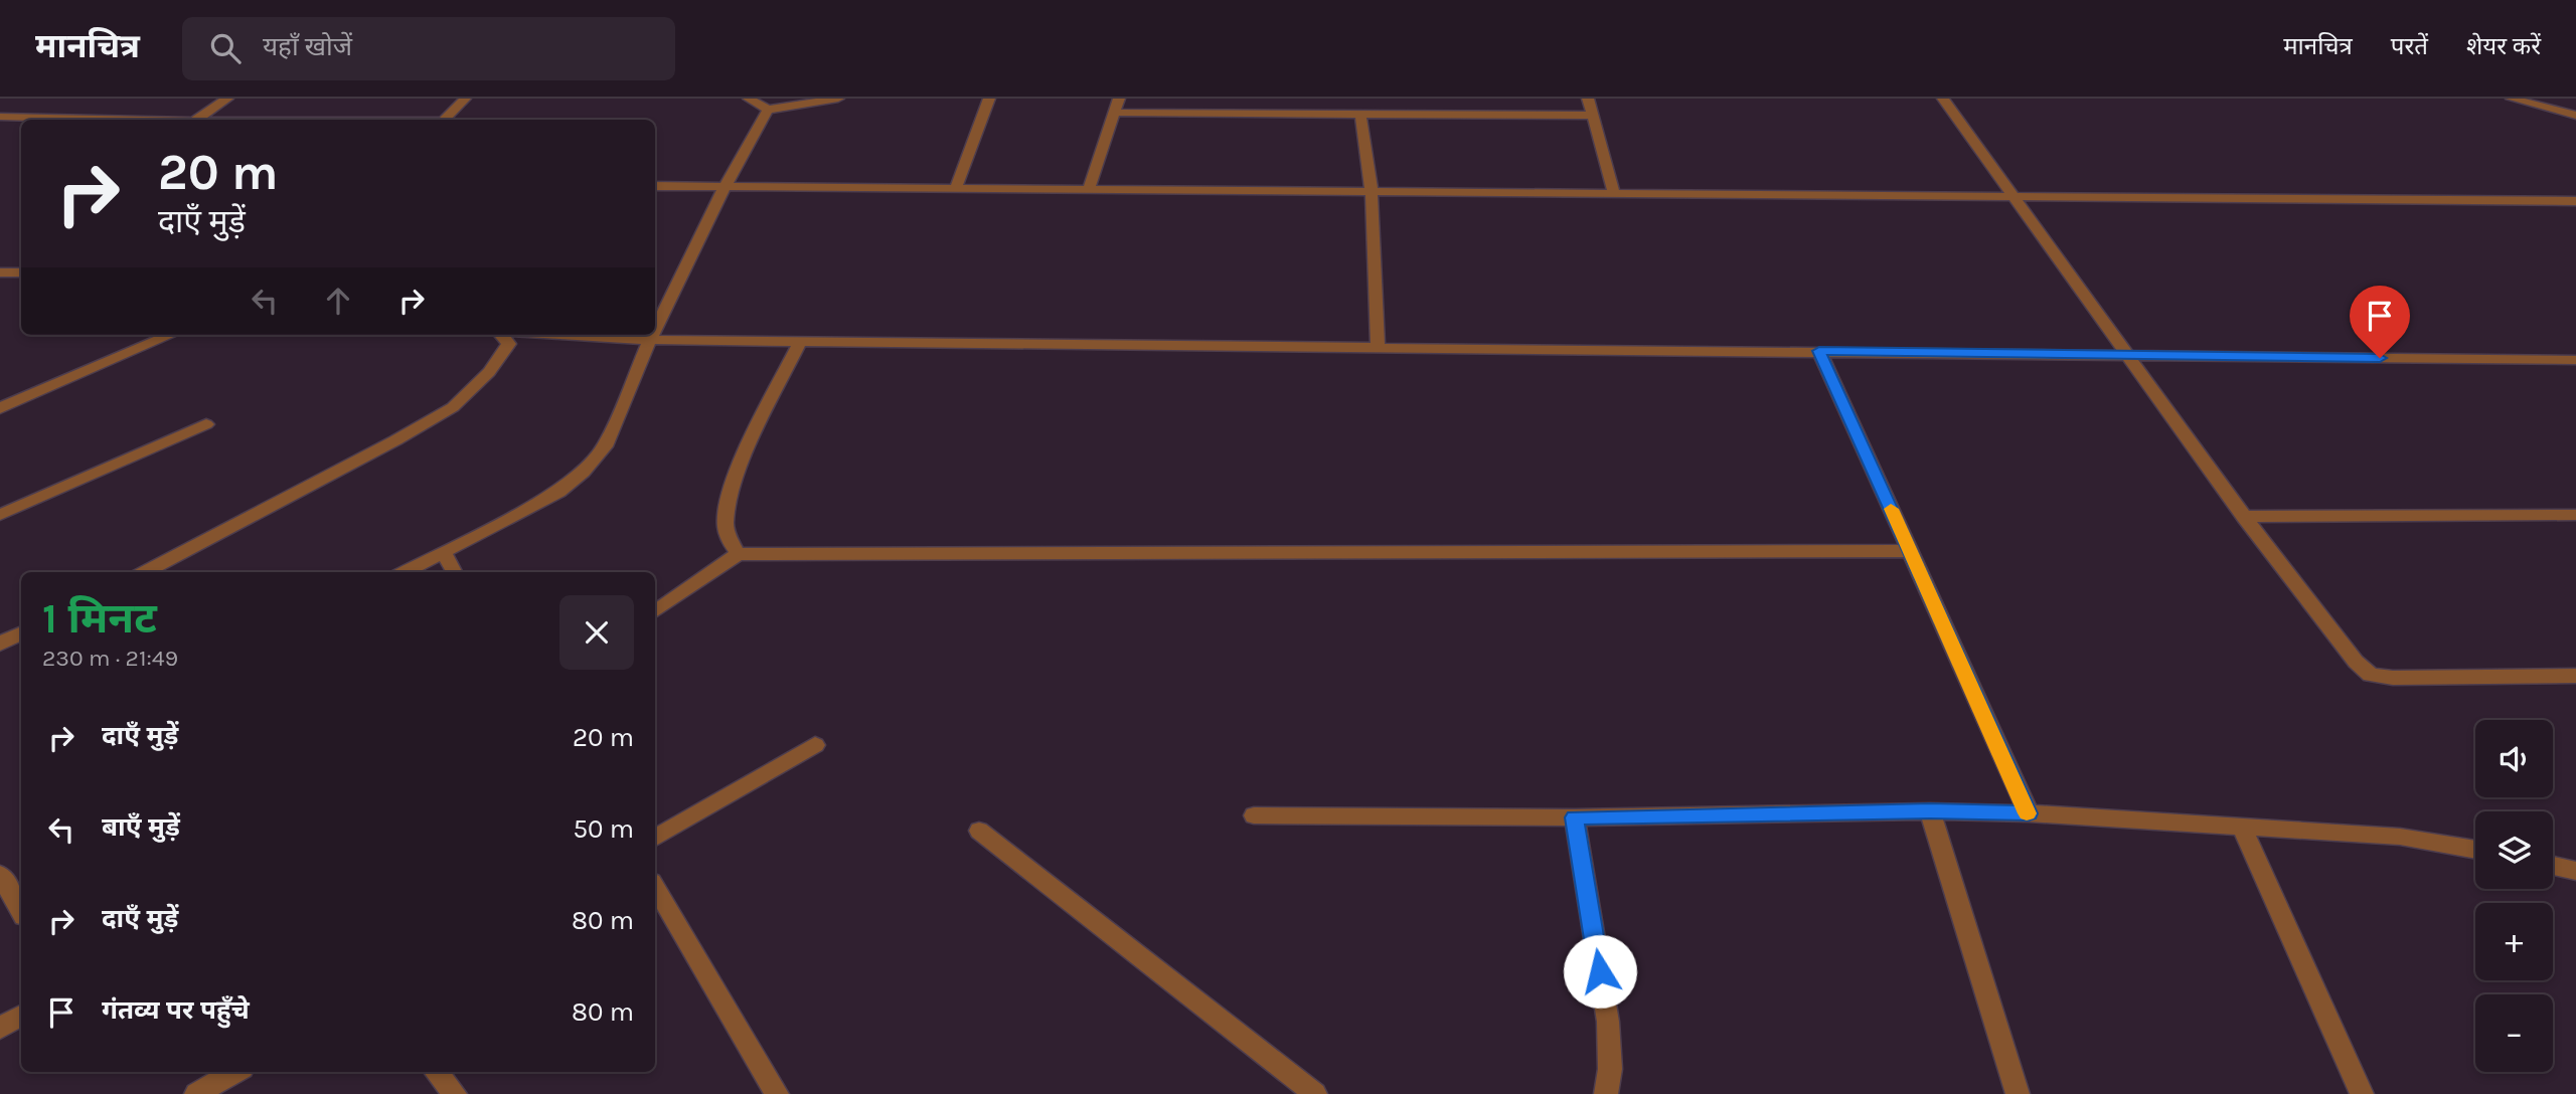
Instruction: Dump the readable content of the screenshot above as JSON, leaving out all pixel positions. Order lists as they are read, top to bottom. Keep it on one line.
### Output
{"page":{"header":"मानचित्र","search":"यहाँ खोजें","nav":["मानचित्र","परतें","शेयर करें"],"turn":["20 m","दाएँ मुड़ें"],"heading":["1 मिनट","230 m · 21:49"],"list":[{"name":"दाएँ मुड़ें","value":"20 m"},{"name":"बाएँ मुड़ें","value":"50 m"},{"name":"दाएँ मुड़ें","value":"80 m"},{"name":"गंतव्य पर पहुँचे","value":"80 m"}],"map_buttons":["+","−"]}}
